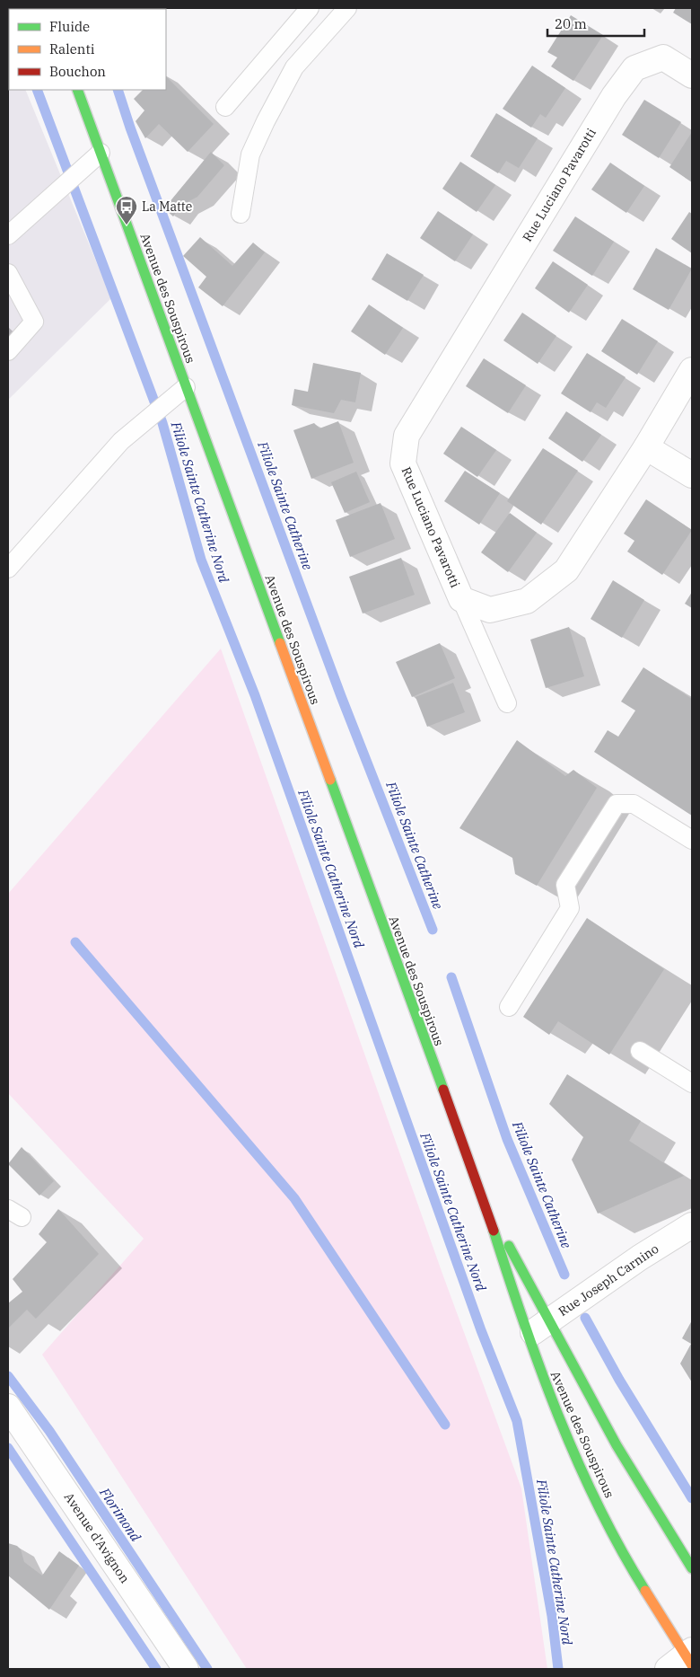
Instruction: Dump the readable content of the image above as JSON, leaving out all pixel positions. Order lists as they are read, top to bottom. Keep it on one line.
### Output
{"streets":{"main road":["Avenue des Souspirous"],"street":["Rue Luciano Pavarotti","Rue Joseph Carnino","Avenue d'Avignon"]},"crossings":[["Avenue des Souspirous","Rue Joseph Carnino"]],"water":["Filiole Sainte Catherine Nord","Filiole Sainte Catherine","Florimond"],"places":{"bus stop":["La Matte"]},"legend":["Fluide","Ralenti","Bouchon"],"scale_bar":"20 m"}
